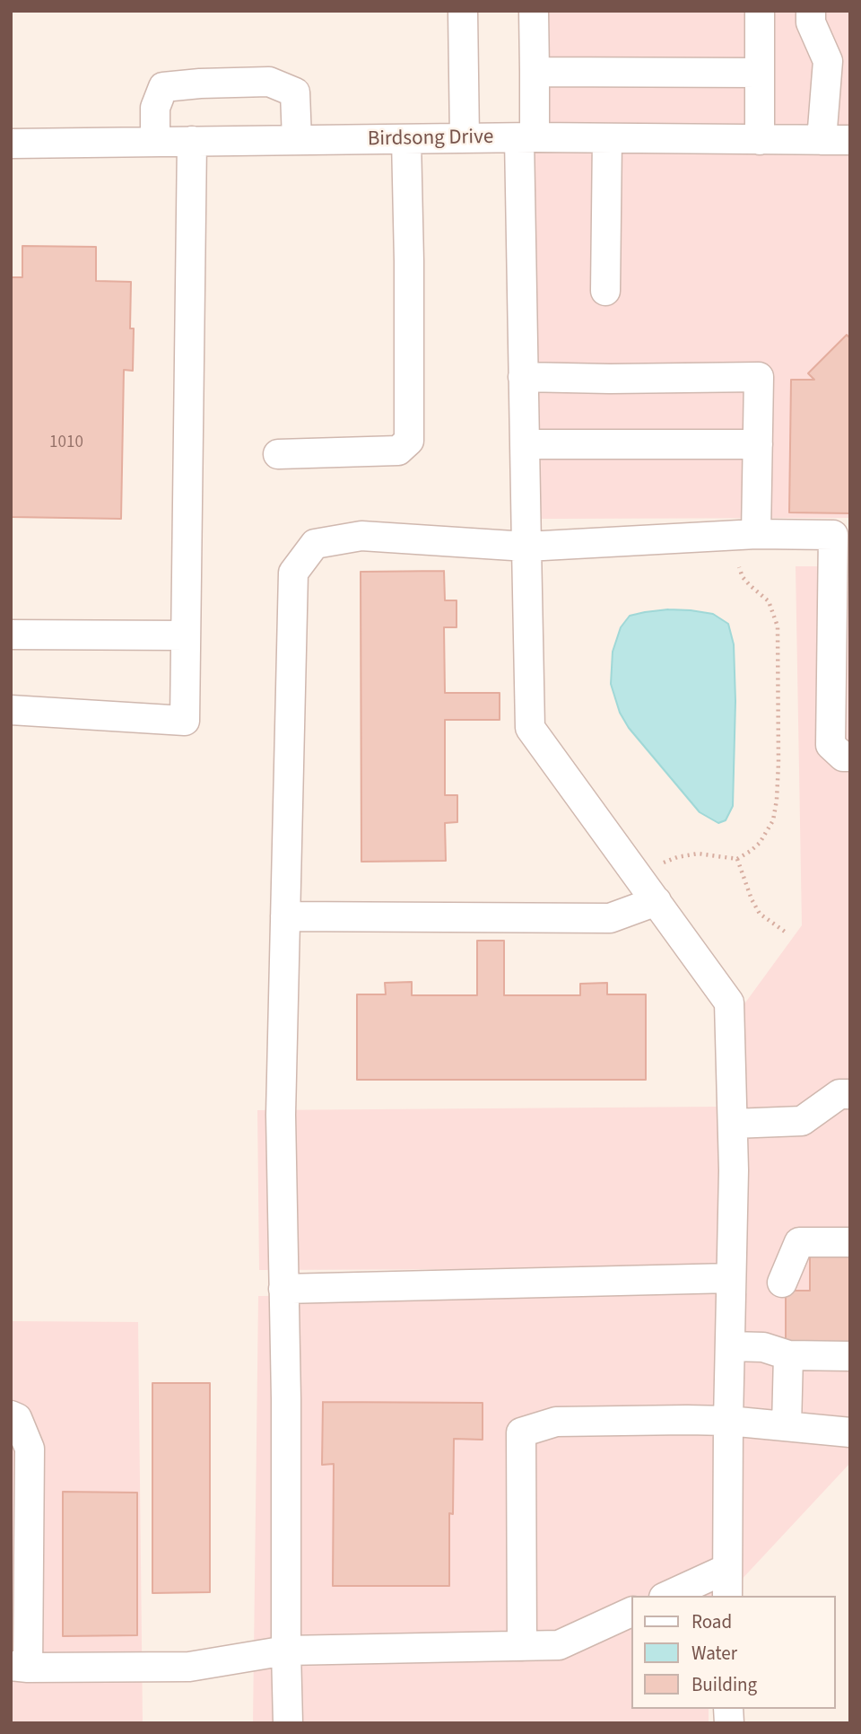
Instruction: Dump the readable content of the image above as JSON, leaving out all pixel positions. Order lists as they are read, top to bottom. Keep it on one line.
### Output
{"streets":{"street":["Birdsong Drive"]},"house_numbers":["1010"],"legend":["Road","Water","Building"]}
